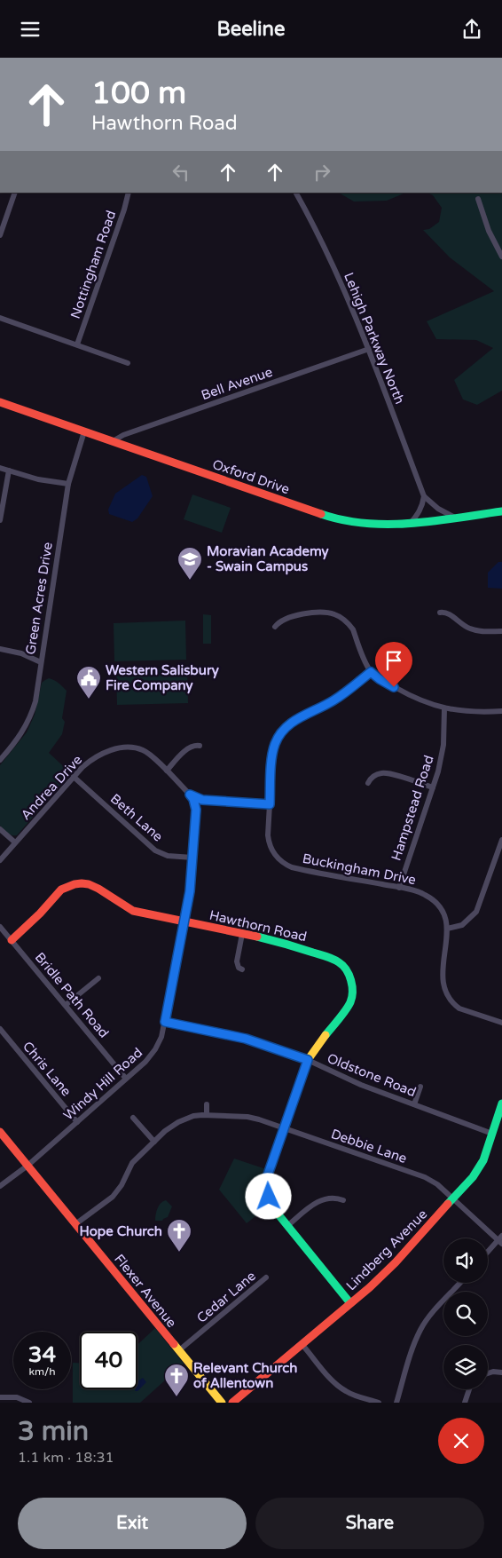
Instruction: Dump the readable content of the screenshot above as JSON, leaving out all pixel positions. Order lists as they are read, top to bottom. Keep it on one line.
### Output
{"streets":{"street":["Nottingham Road","Lehigh Parkway North","Bell Avenue","Oxford Drive","Green Acres Drive","Andrea Drive","Hampstead Road","Beth Lane","Buckingham Drive","Hawthorn Road","Bridle Path Road","Chris Lane","Oldstone Road","Windy Hill Road","Debbie Lane","Lindberg Avenue","Flexer Avenue","Cedar Lane"]},"crossings":[["Lehigh Parkway North","Bell Avenue"],["Bell Avenue","Oxford Drive"],["Oxford Drive","Green Acres Drive"],["Andrea Drive","Beth Lane"],["Andrea Drive","Windy Hill Road"],["Hampstead Road","Buckingham Drive"],["Beth Lane","Windy Hill Road"],["Hawthorn Road","Bridle Path Road"],["Hawthorn Road","Oldstone Road"],["Hawthorn Road","Windy Hill Road"],["Hawthorn Road","Debbie Lane"],["Hawthorn Road","Lindberg Avenue"],["Bridle Path Road","Windy Hill Road"],["Chris Lane","Windy Hill Road"],["Oldstone Road","Windy Hill Road"],["Oldstone Road","Lindberg Avenue"],["Windy Hill Road","Flexer Avenue"],["Debbie Lane","Lindberg Avenue"],["Debbie Lane","Flexer Avenue"],["Flexer Avenue","Cedar Lane"]],"places":{"school or university":["Moravian Academy - Swain Campus"],"public building":["Western Salisbury Fire Company"],"church":["Hope Church","Relevant Church of Allentown"]},"page":{"header":"Beeline","turn":["100 m","Hawthorn Road"],"speed":"34 km/h","limit":"40","heading":["3 min","1.1 km · 18:31"],"buttons":["Exit","Share"]}}
